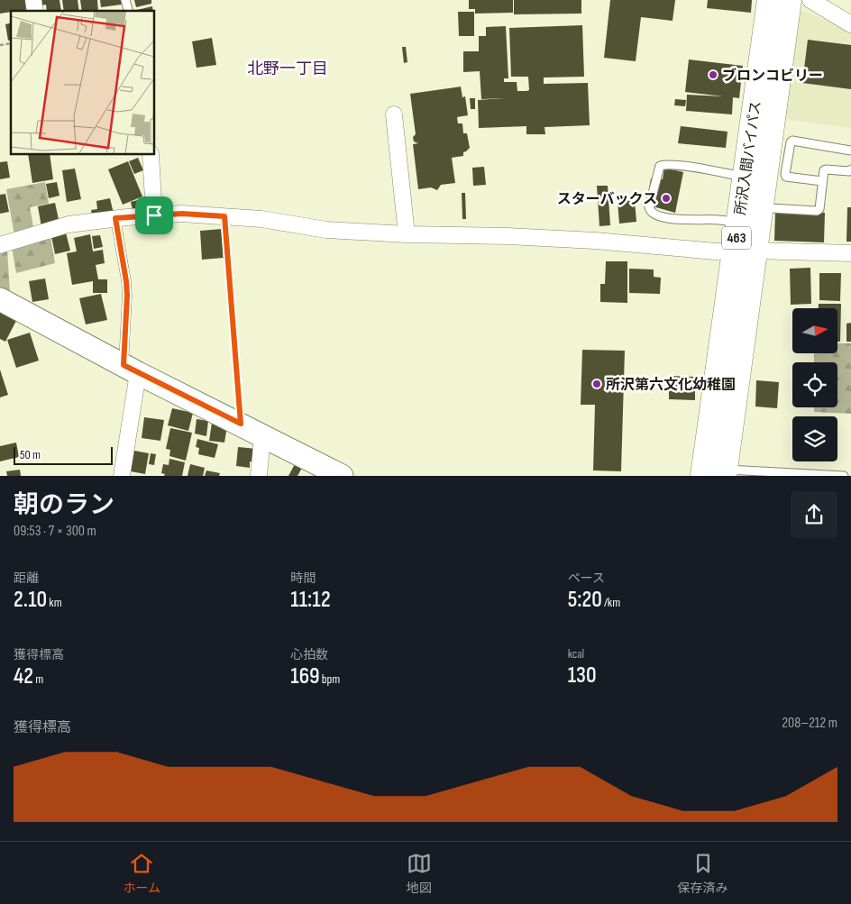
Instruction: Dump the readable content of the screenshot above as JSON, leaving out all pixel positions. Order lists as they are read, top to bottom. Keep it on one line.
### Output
{"streets":{"highway":["所沢入間バイパス","463"]},"districts":["北野一丁目"],"places":["ブロンコビリー","スターバックス","所沢第六文化幼稚園"],"scale_bar":"50 m","north":"right","page":{"scale":"50 m","heading":["朝のラン","09:53 · 7 × 300 m"],"stats":[["距離","2.10 km"],["時間","11:12"],["ペース","5:20 /km"],["獲得標高","42 m"],["心拍数","169 bpm"],["kcal","130"]],"chart":["獲得標高","208–212 m"],"tabs":["ホーム","地図","保存済み"]}}
